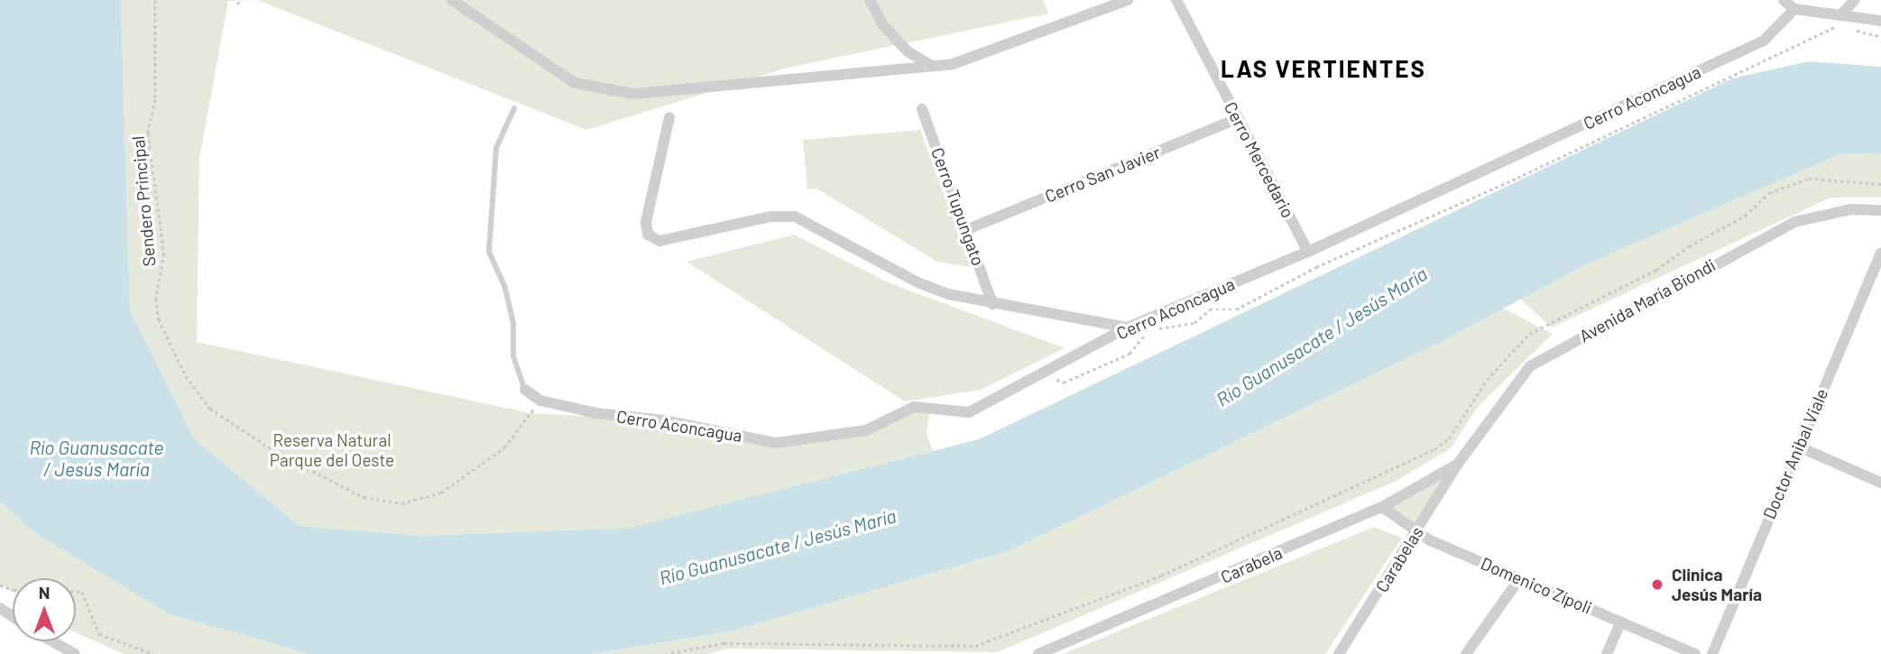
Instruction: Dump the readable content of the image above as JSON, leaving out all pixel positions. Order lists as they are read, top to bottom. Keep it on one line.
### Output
{"streets":{"street":["Cerro Aconcagua","Cerro Mercedario","Cerro San Javier","Cerro Tupungato","Avenida María Biondi","Doctor Anibal Viale","Carabelas","Carabela","Domenico Zípoli"],"path":["Sendero Principal"]},"crossings":[["Cerro Aconcagua","Cerro Mercedario"],["Cerro Aconcagua","Sendero Principal"],["Cerro Mercedario","Cerro San Javier"],["Cerro San Javier","Cerro Tupungato"],["Avenida María Biondi","Carabelas"],["Avenida María Biondi","Carabela"],["Carabelas","Carabela"],["Carabelas","Domenico Zípoli"],["Carabela","Domenico Zípoli"]],"districts":["LAS VERTIENTES"],"water":["Río Guanusacate / Jesús María"],"parks":["Reserva Natural Parque del Oeste"],"places":["Clinica Jesús María"],"north":"top"}
